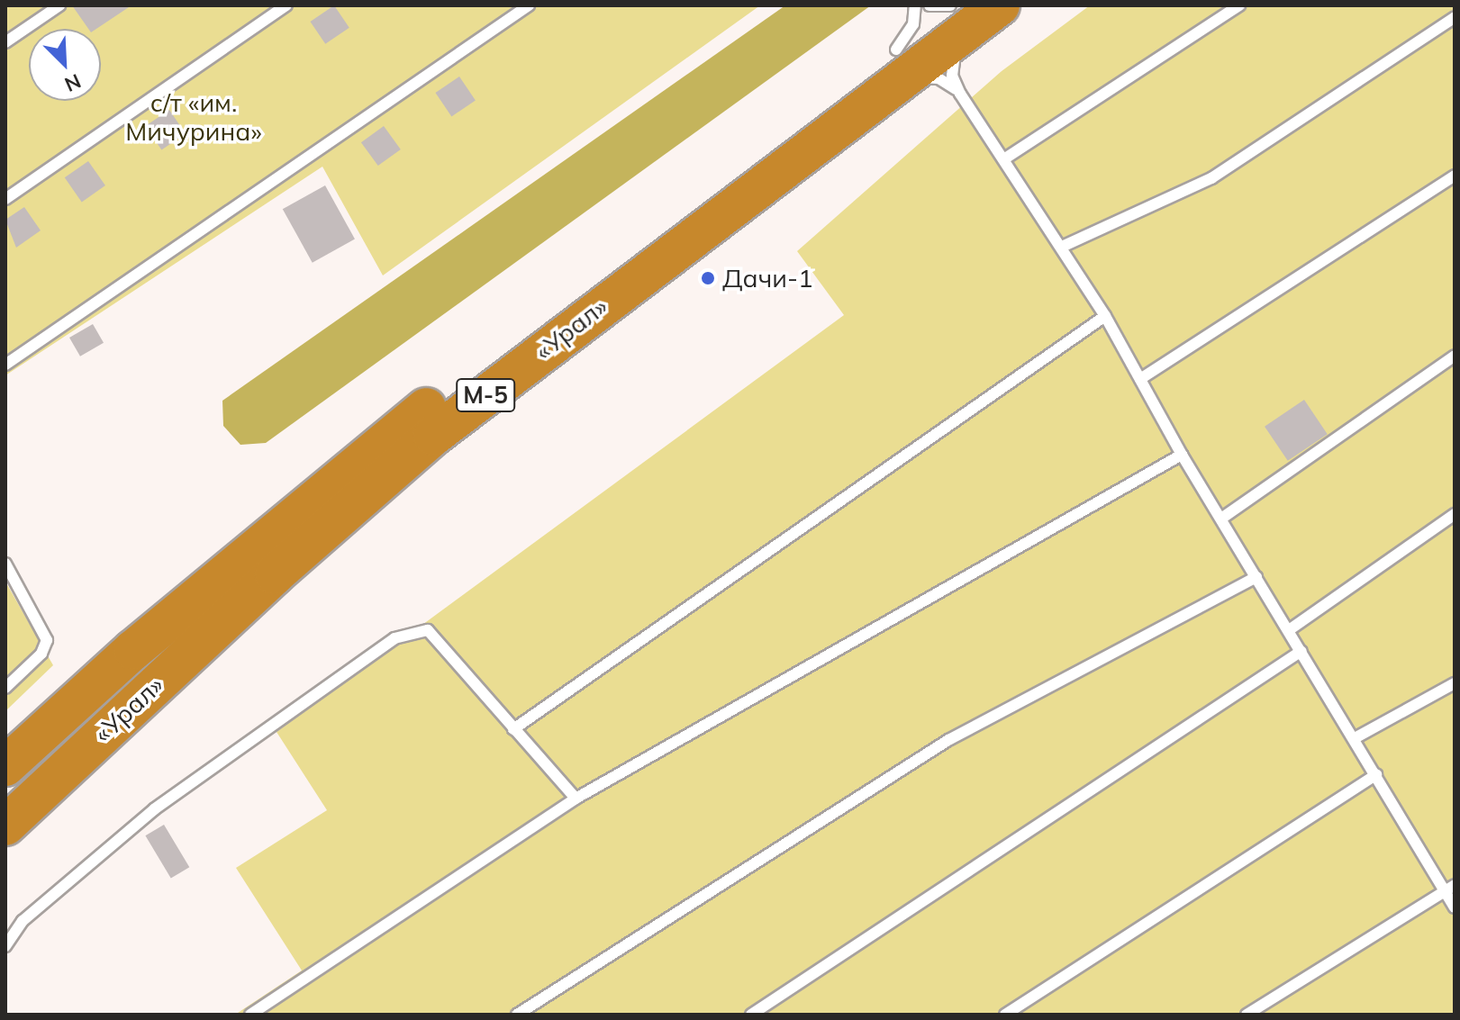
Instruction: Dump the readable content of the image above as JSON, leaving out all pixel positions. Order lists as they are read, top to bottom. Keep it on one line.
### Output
{"streets":{"highway":["«Урал»","М-5"]},"parks":["с/т «им. Мичурина»"],"places":["Дачи-1"],"north":"bottom right"}
